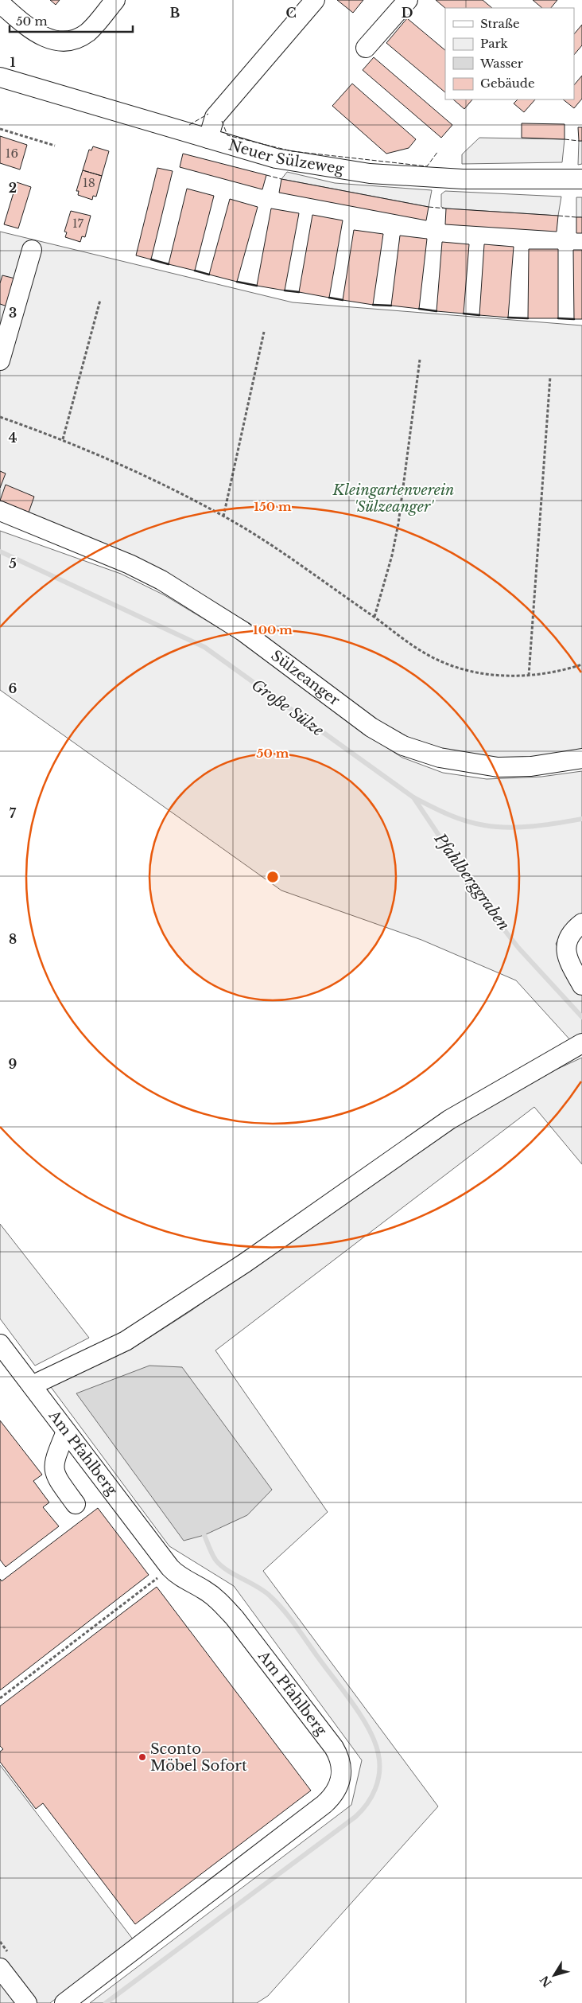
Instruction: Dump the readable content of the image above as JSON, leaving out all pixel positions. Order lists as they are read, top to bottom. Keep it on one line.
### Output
{"streets":{"street":["Neuer Sülzeweg","Sülzeanger","Am Pfahlberg"]},"water":["Große Sülze","Pfahlberggraben"],"parks":["Kleingartenverein 'Sülzeanger'"],"places":["Sconto Möbel Sofort"],"house_numbers":["16","18","17"],"legend":["Straße","Park","Wasser","Gebäude"],"scale_bar":"50 m","north":"bottom left","grid":{"columns":["B","C","D"],"rows":["1","2","3","4","5","6","7","8","9"]},"rings":["150 m","100 m","50 m"]}
